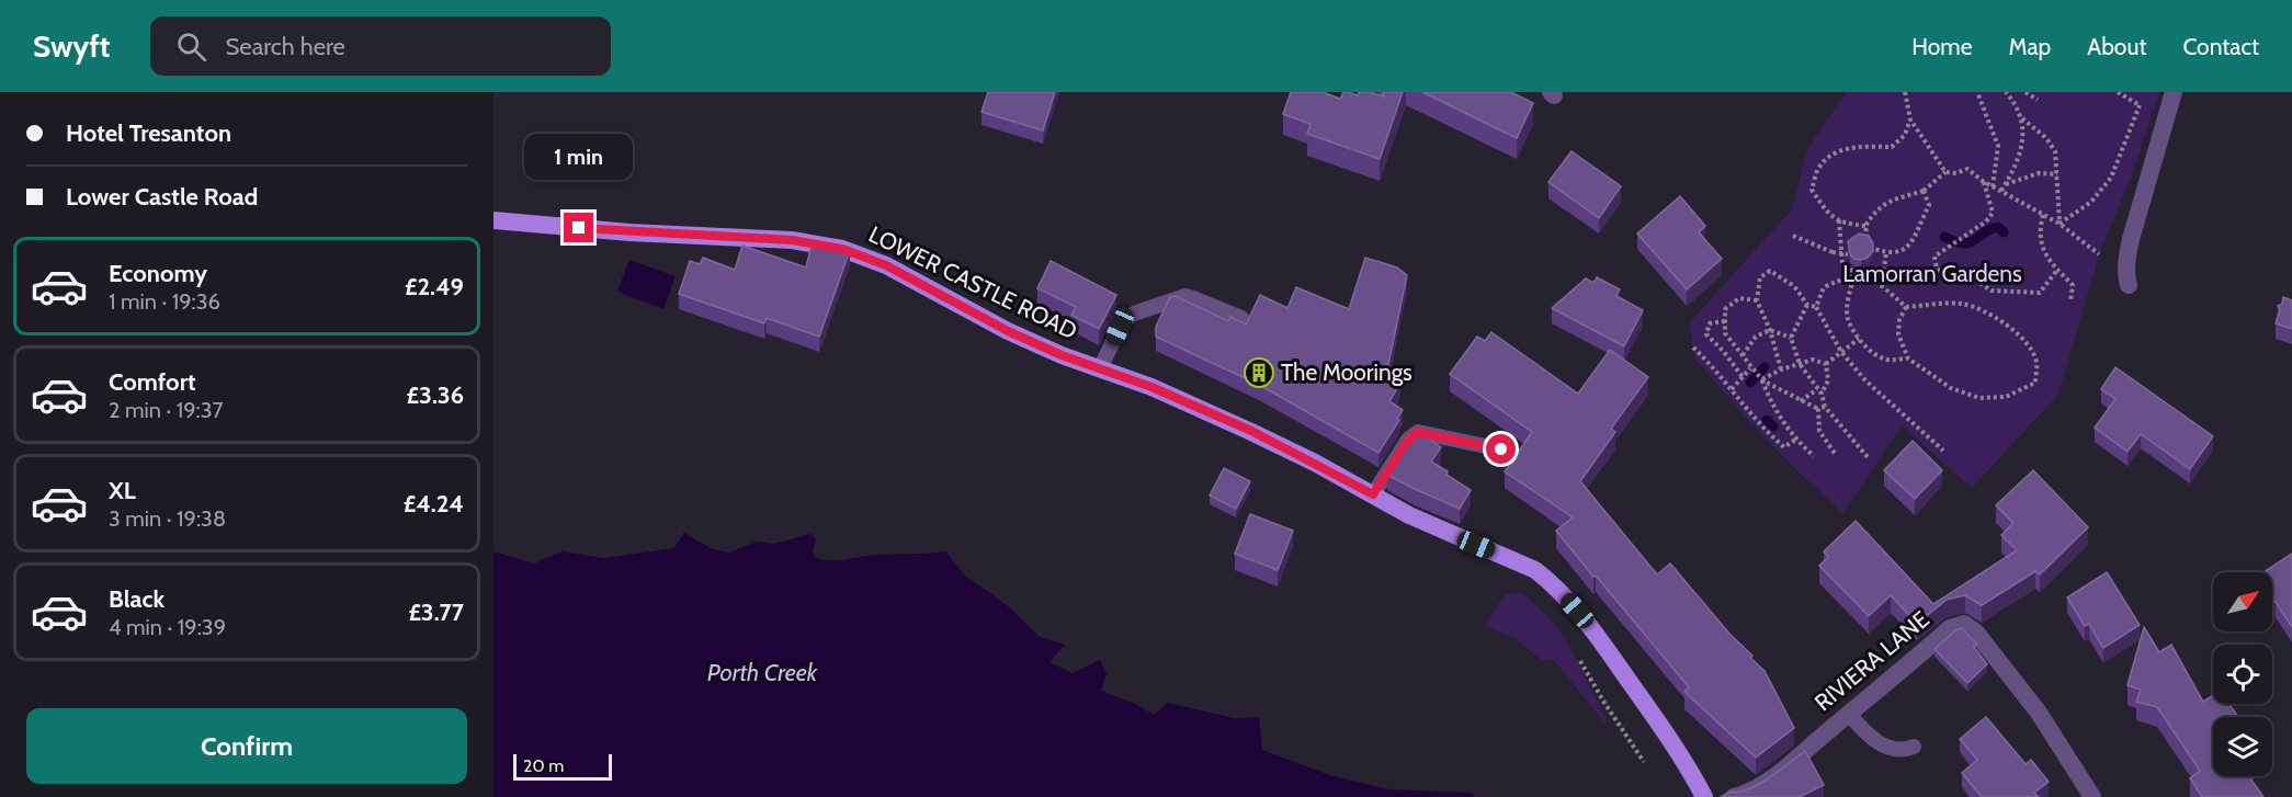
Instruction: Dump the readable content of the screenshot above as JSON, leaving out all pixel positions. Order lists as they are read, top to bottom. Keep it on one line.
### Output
{"streets":{"main road":["LOWER CASTLE ROAD"],"street":["RIVIERA LANE"]},"water":["Porth Creek"],"parks":["Lamorran Gardens"],"places":{"building":["The Moorings"]},"scale_bar":"20 m","north":"top right","page":{"header":"Swyft","search":"Search here","nav":["Home","Map","About","Contact"],"banner":["Hotel Tresanton","Lower Castle Road"],"bubble":"1 min","list":[{"name":"Economy","note":"1 min · 19:36","value":"£2.49"},{"name":"Comfort","note":"2 min · 19:37","value":"£3.36"},{"name":"XL","note":"3 min · 19:38","value":"£4.24"},{"name":"Black","note":"4 min · 19:39","value":"£3.77"}],"buttons":"Confirm","scale":"20 m"}}
